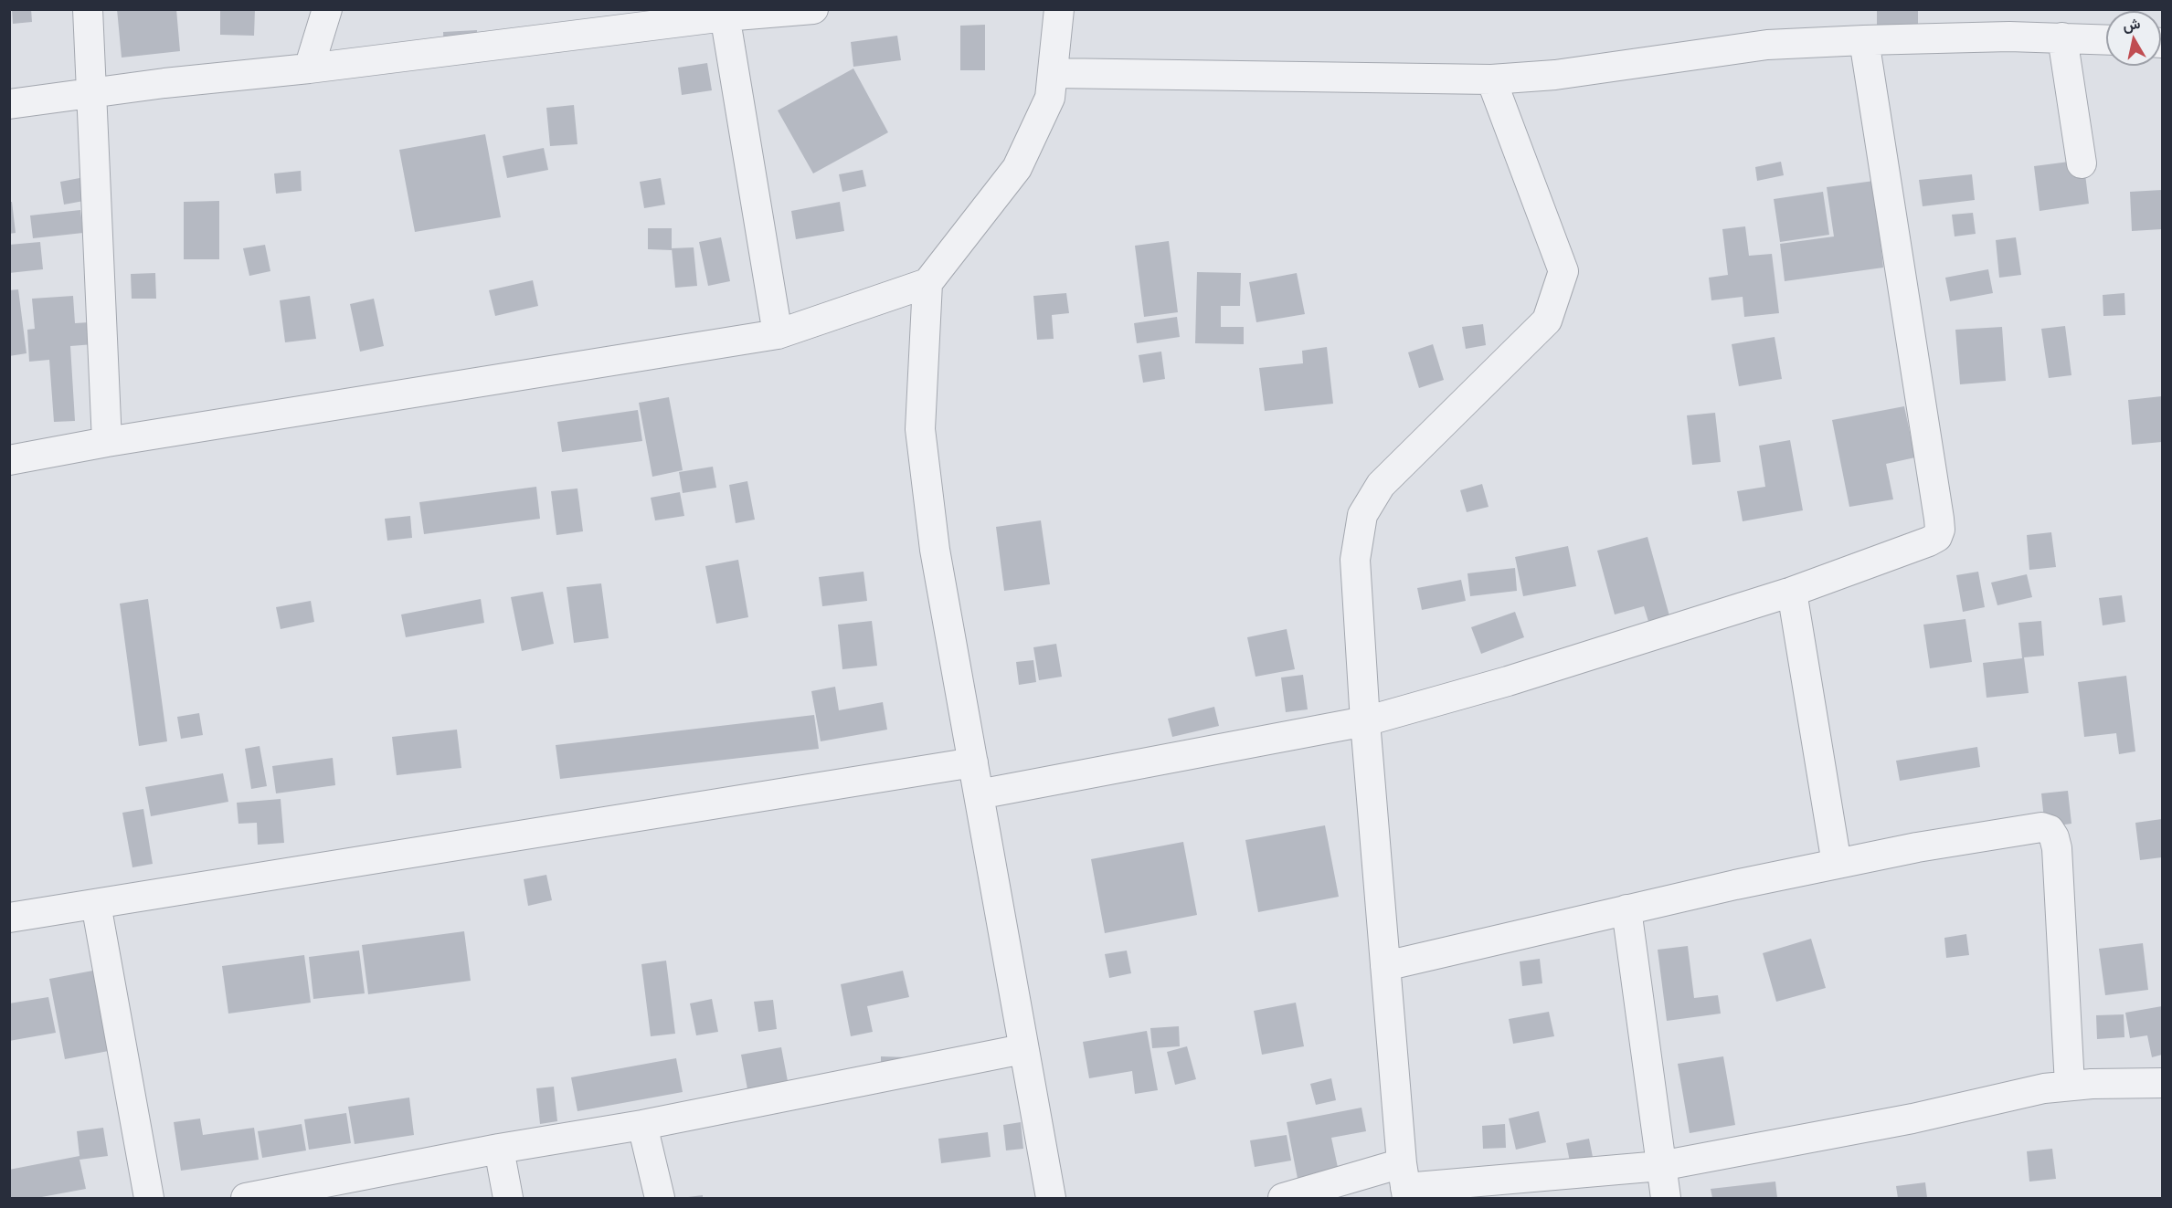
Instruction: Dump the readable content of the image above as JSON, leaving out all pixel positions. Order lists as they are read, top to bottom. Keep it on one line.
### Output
{"north":"top"}
